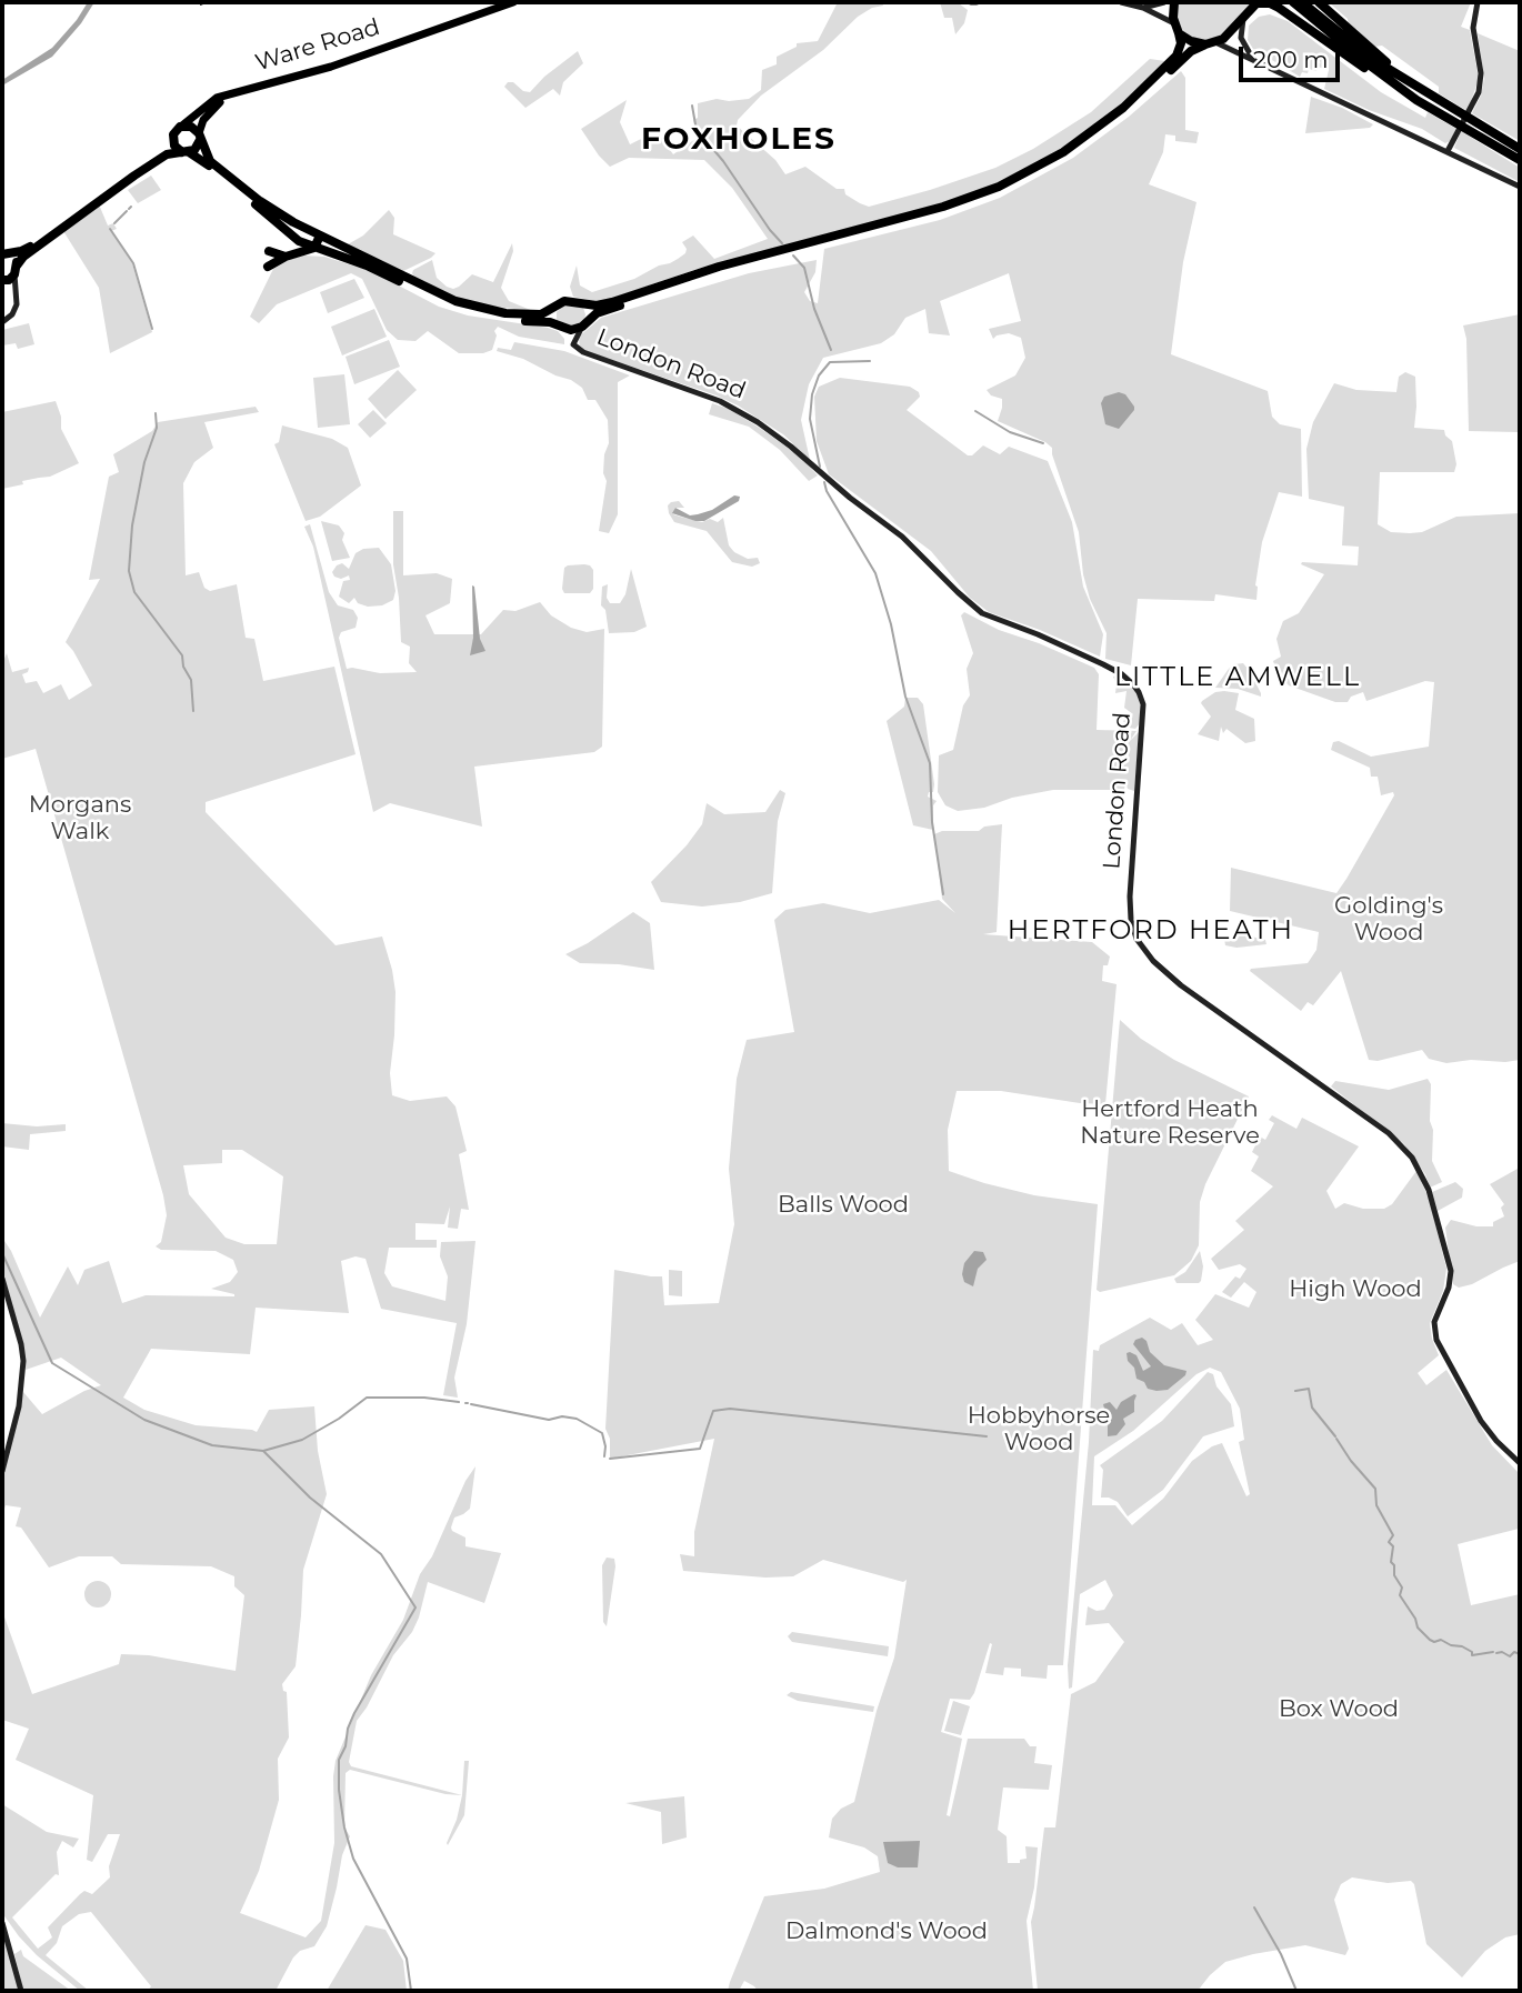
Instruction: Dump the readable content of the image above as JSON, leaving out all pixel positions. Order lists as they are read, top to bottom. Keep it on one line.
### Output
{"streets":{"main road":["Ware Road","London Road"]},"districts":["FOXHOLES","LITTLE AMWELL","HERTFORD HEATH"],"parks":["Morgans Walk","Golding's Wood","Hertford Heath Nature Reserve","Balls Wood","High Wood","Hobbyhorse Wood","Box Wood","Dalmond's Wood"],"scale_bar":"200 m"}
